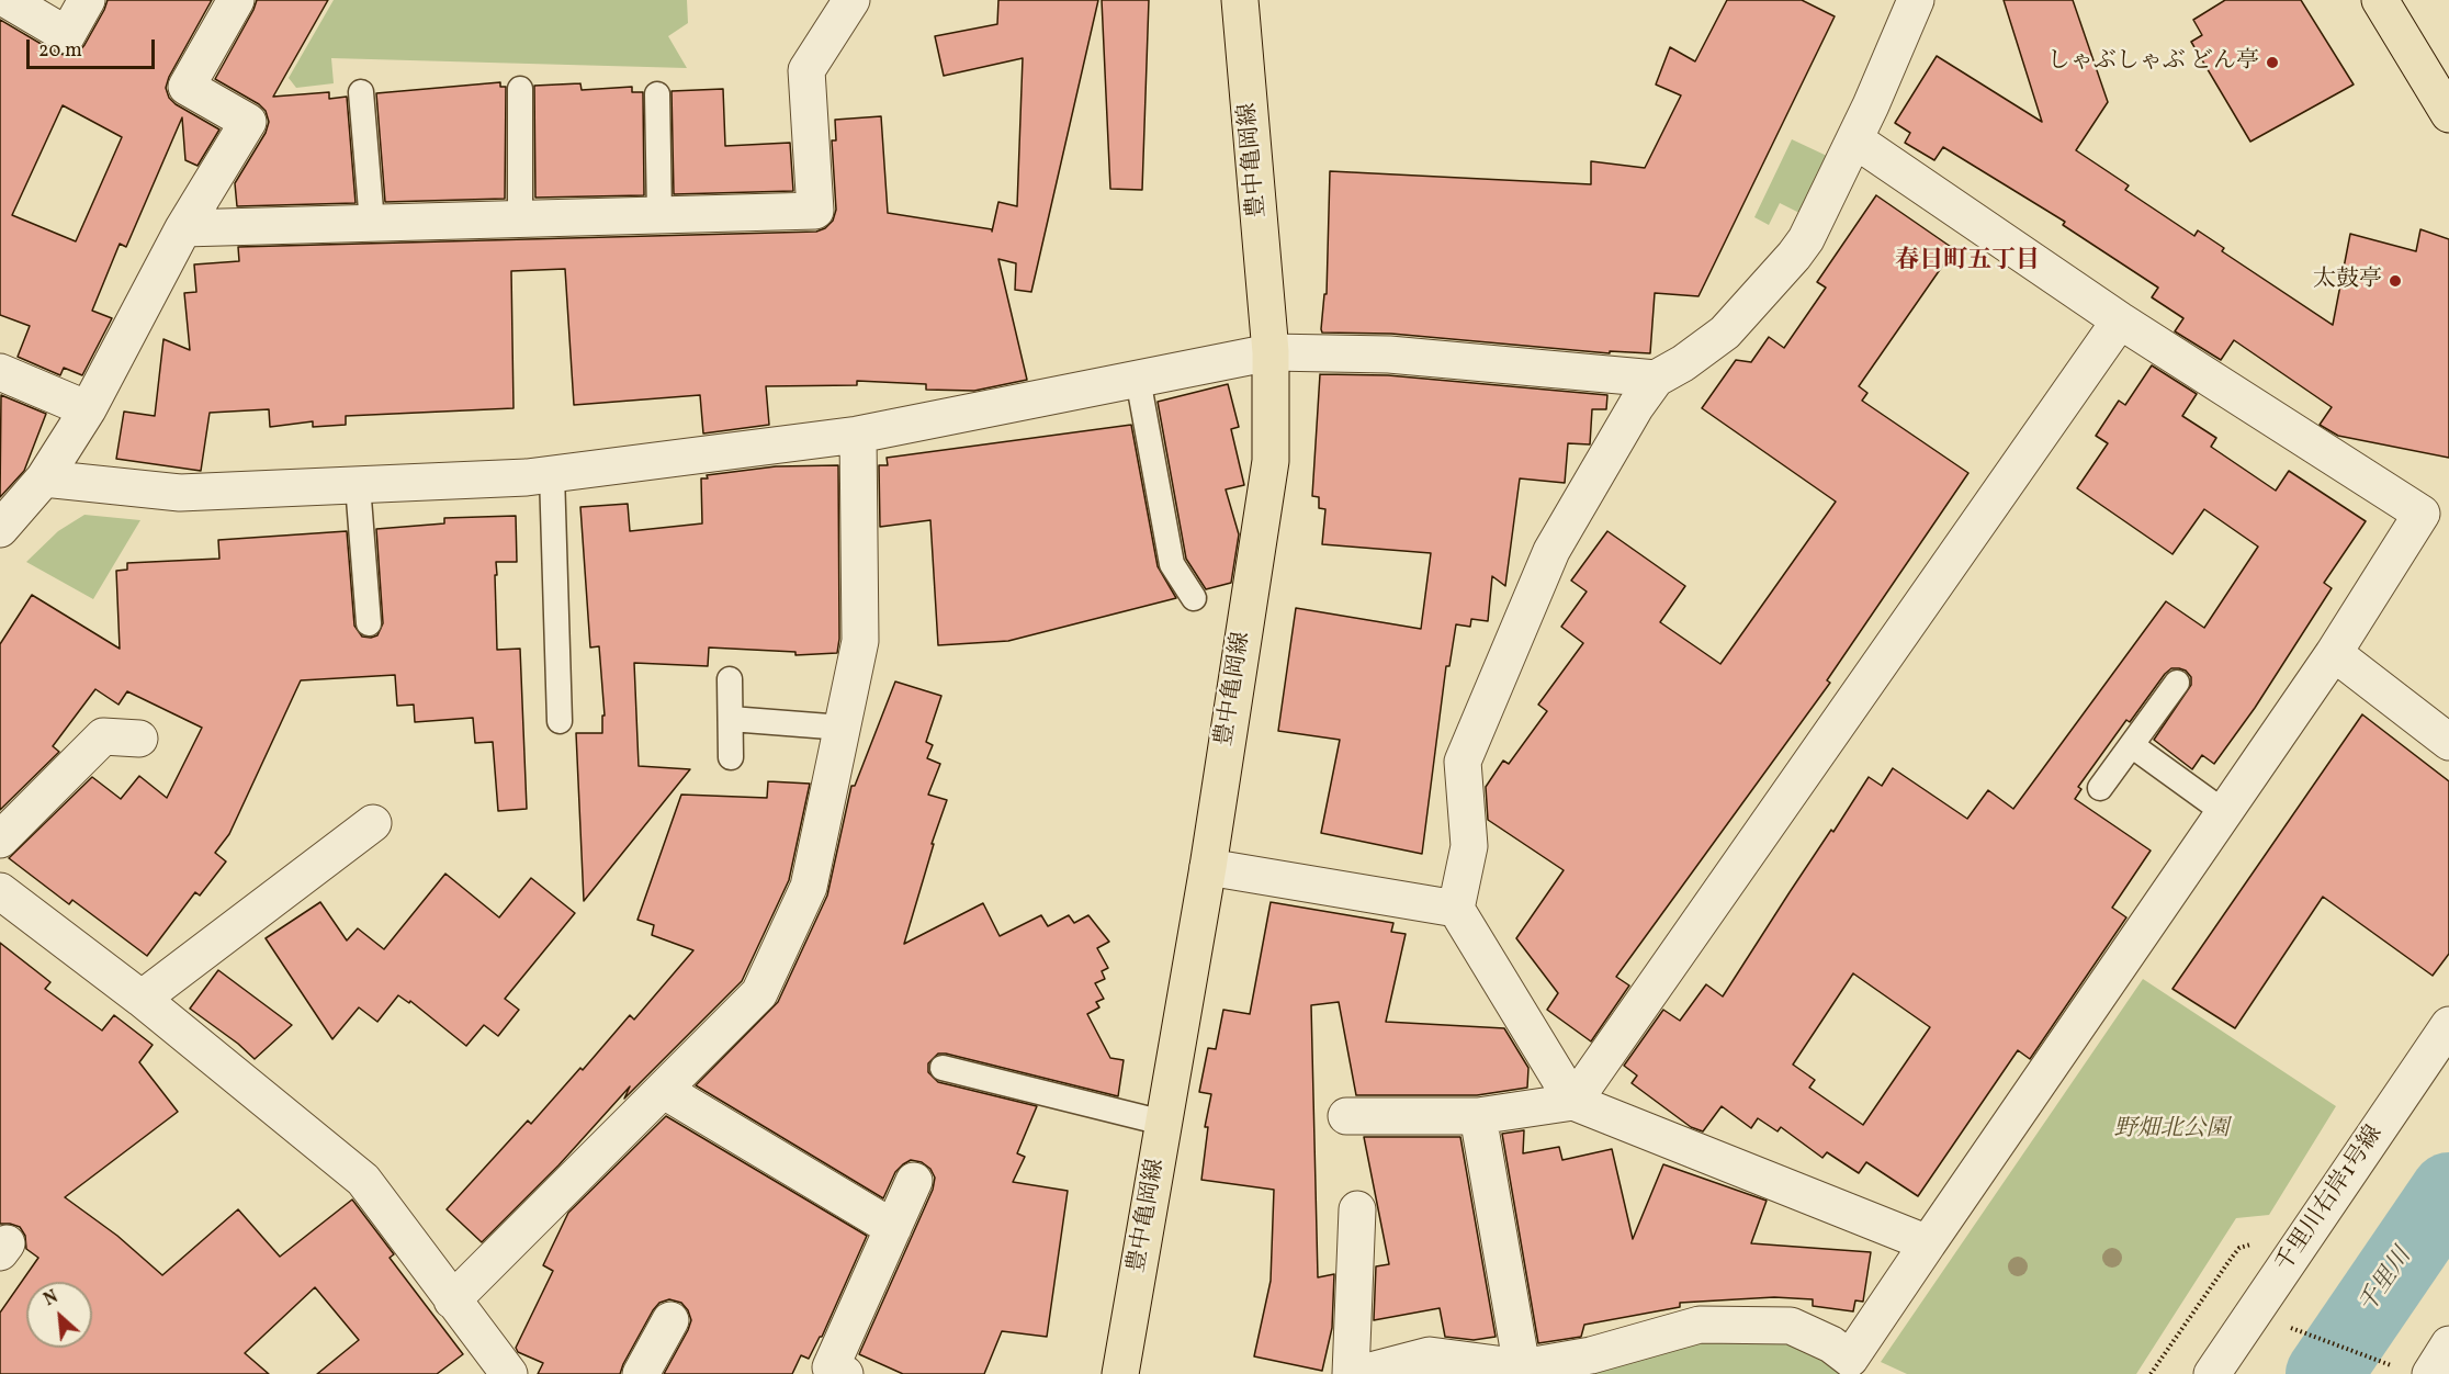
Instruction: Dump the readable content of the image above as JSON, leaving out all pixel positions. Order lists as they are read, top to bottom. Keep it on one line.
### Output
{"streets":{"main road":["豊中亀岡線"],"street":["千里川右岸1号線"]},"districts":["春日町五丁目"],"water":["千里川"],"parks":["野畑北公園"],"places":["しゃぶしゃぶ どん亭","太鼓亭"],"scale_bar":"20 m","north":"top left"}
